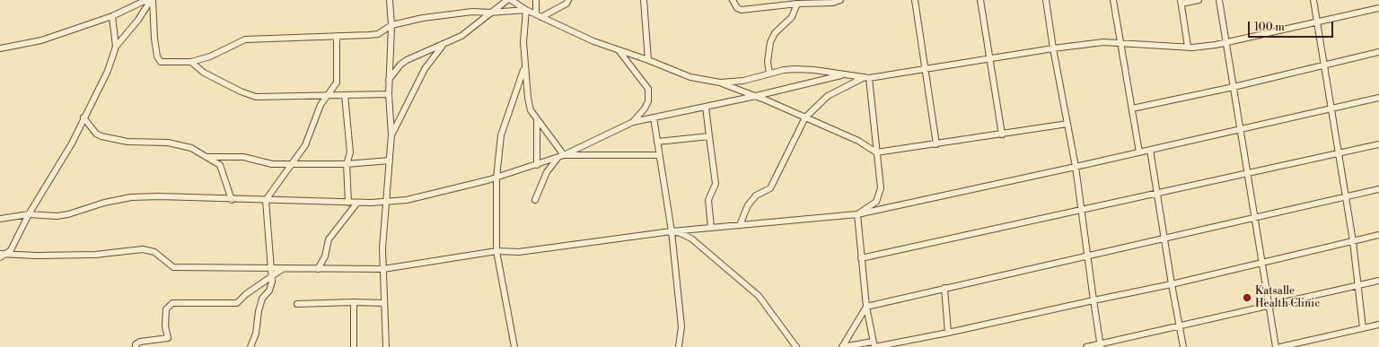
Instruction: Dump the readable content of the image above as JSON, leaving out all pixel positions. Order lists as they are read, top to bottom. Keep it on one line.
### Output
{"places":["Katsalle Health Clinic"],"scale_bar":"100 m"}
